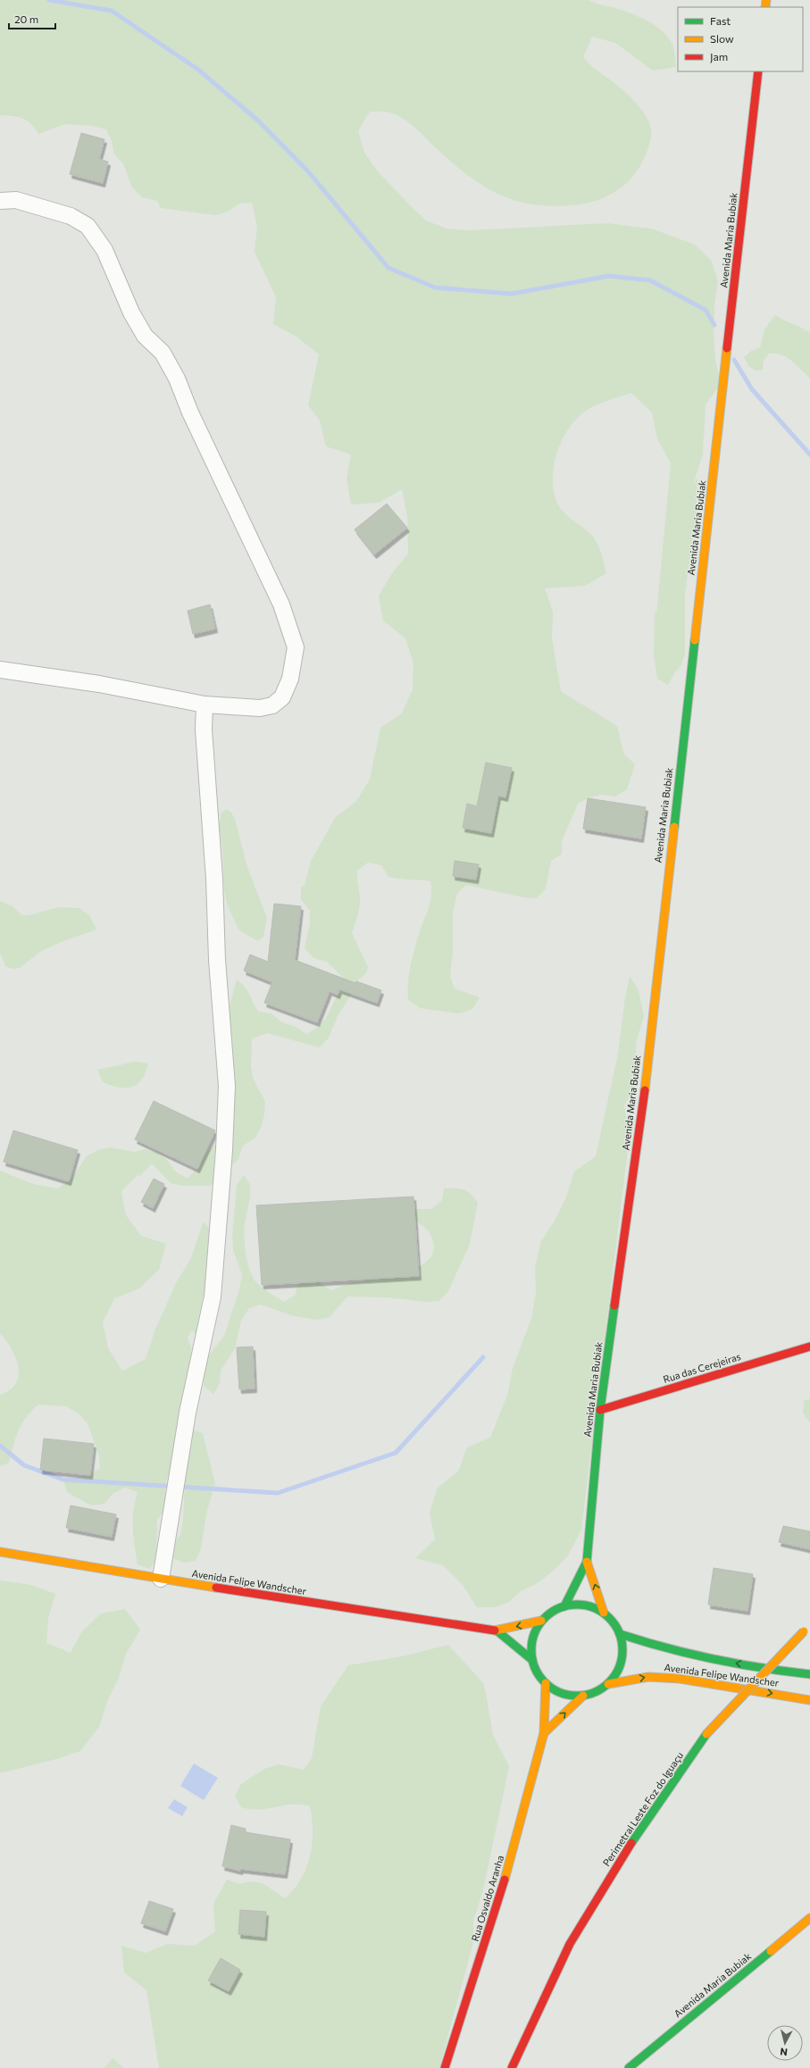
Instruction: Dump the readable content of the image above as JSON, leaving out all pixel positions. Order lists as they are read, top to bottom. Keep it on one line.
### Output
{"streets":{"main road":["Avenida Maria Bubiak","Rua das Cerejeiras","Avenida Felipe Wandscher","Perimetral Leste Foz do Iguaçu","Rua Osvaldo Aranha"]},"crossings":[["Avenida Maria Bubiak","Rua das Cerejeiras"],["Avenida Maria Bubiak","Avenida Felipe Wandscher"],["Avenida Maria Bubiak","Rua Osvaldo Aranha"],["Avenida Felipe Wandscher","Rua Osvaldo Aranha"]],"legend":["Fast","Slow","Jam"],"scale_bar":"20 m","north":"bottom"}
